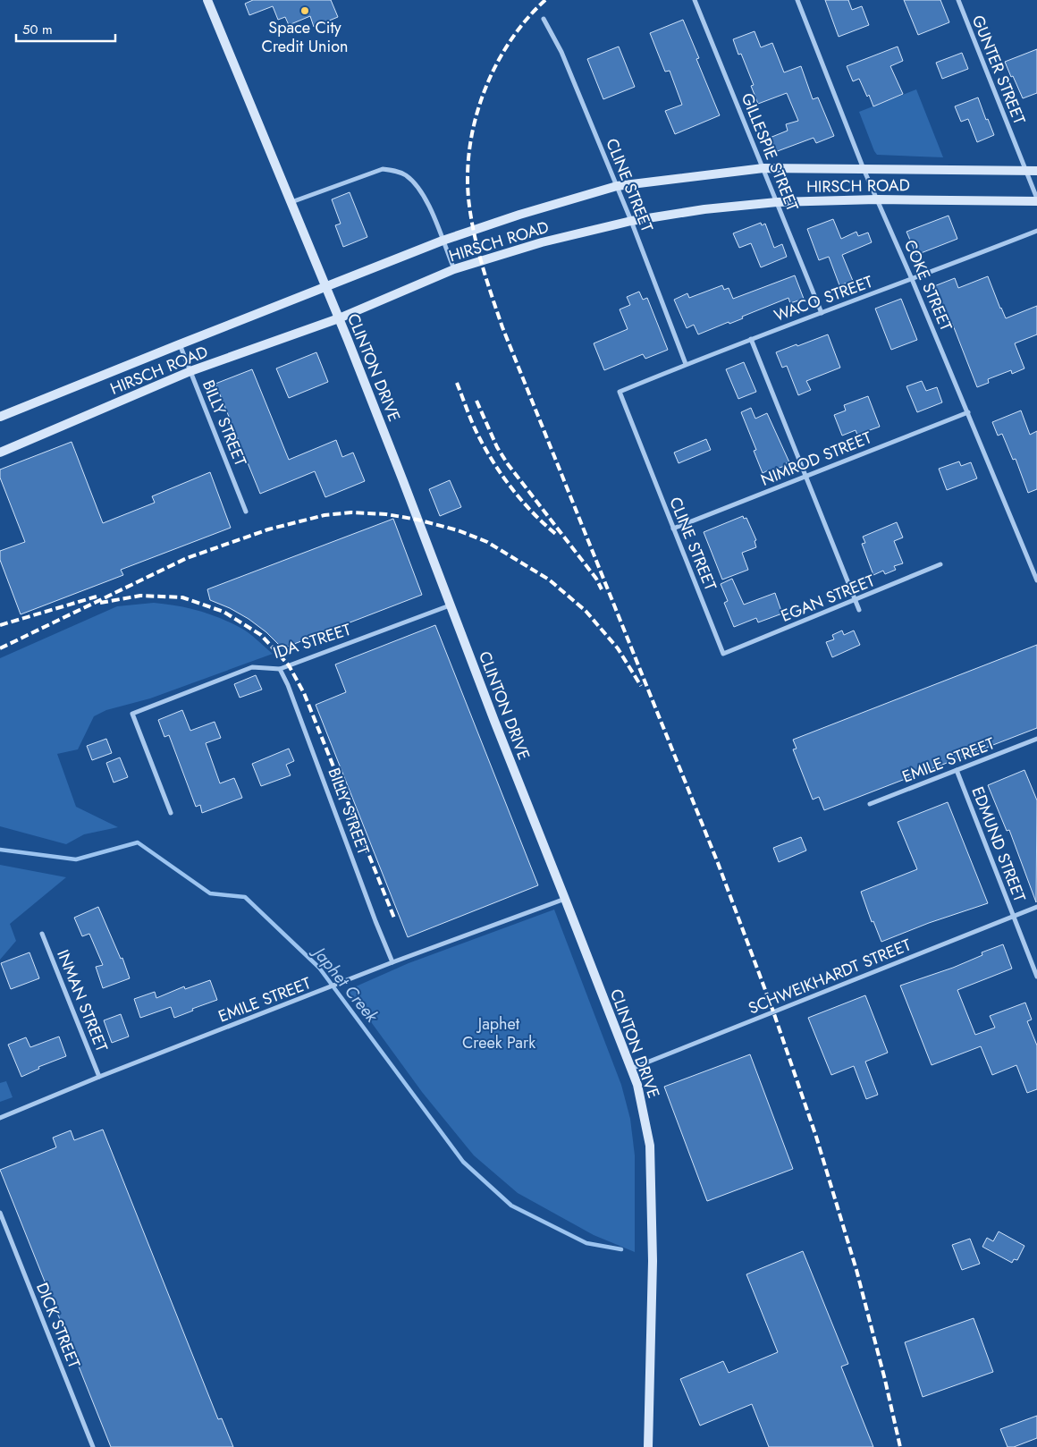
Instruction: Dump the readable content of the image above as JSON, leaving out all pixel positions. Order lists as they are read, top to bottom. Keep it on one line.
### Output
{"streets":{"main road":["HIRSCH ROAD","CLINTON DRIVE"],"street":["GUNTER STREET","GILLESPIE STREET","CLINE STREET","COKE STREET","WACO STREET","BILLY STREET","NIMROD STREET","EGAN STREET","IDA STREET","EMILE STREET","EDMUND STREET","SCHWEIKHARDT STREET","INMAN STREET","DICK STREET"]},"crossings":[["GUNTER STREET","HIRSCH ROAD"],["GILLESPIE STREET","HIRSCH ROAD"],["GILLESPIE STREET","WACO STREET"],["CLINE STREET","HIRSCH ROAD"],["CLINE STREET","WACO STREET"],["CLINE STREET","NIMROD STREET"],["CLINE STREET","EGAN STREET"],["HIRSCH ROAD","COKE STREET"],["HIRSCH ROAD","CLINTON DRIVE"],["HIRSCH ROAD","BILLY STREET"],["COKE STREET","WACO STREET"],["COKE STREET","NIMROD STREET"],["CLINTON DRIVE","IDA STREET"],["CLINTON DRIVE","EMILE STREET"],["CLINTON DRIVE","SCHWEIKHARDT STREET"],["BILLY STREET","IDA STREET"],["BILLY STREET","EMILE STREET"],["EMILE STREET","EDMUND STREET"],["EMILE STREET","INMAN STREET"],["EDMUND STREET","SCHWEIKHARDT STREET"]],"water":["Japhet Creek"],"parks":["Japhet Creek Park"],"places":["Space City Credit Union"],"scale_bar":"50 m"}
